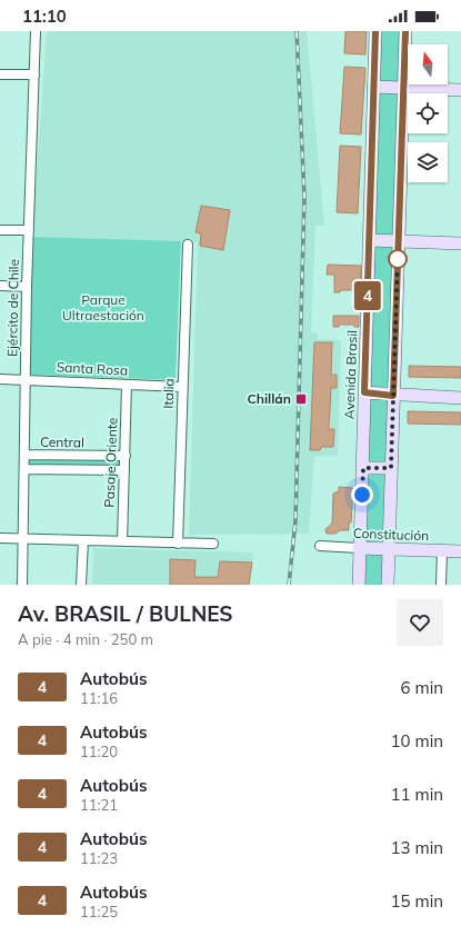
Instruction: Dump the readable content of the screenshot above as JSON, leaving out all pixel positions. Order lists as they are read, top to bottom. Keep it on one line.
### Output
{"streets":{"main road":["Avenida Brasil","Constitución"],"street":["Ejército de Chile","Santa Rosa","Italia","Central","Pasaje Oriente"]},"crossings":[["Ejército de Chile","Santa Rosa"],["Ejército de Chile","Central"],["Santa Rosa","Italia"],["Santa Rosa","Pasaje Oriente"],["Avenida Brasil","Constitución"],["Central","Pasaje Oriente"]],"parks":["Parque Ultraestación"],"places":{"transit":["Chillán"]},"lines":["bus line 4"],"north":"top","page":{"status":"11:10","on_map":"4","heading":["Av. BRASIL / BULNES","A pie · 4 min · 250 m"],"list":[{"mark":"4","name":"Autobús","note":"11:16","value":"6 min"},{"mark":"4","name":"Autobús","note":"11:20","value":"10 min"},{"mark":"4","name":"Autobús","note":"11:21","value":"11 min"},{"mark":"4","name":"Autobús","note":"11:23","value":"13 min"},{"mark":"4","name":"Autobús","note":"11:25","value":"15 min"}]}}
